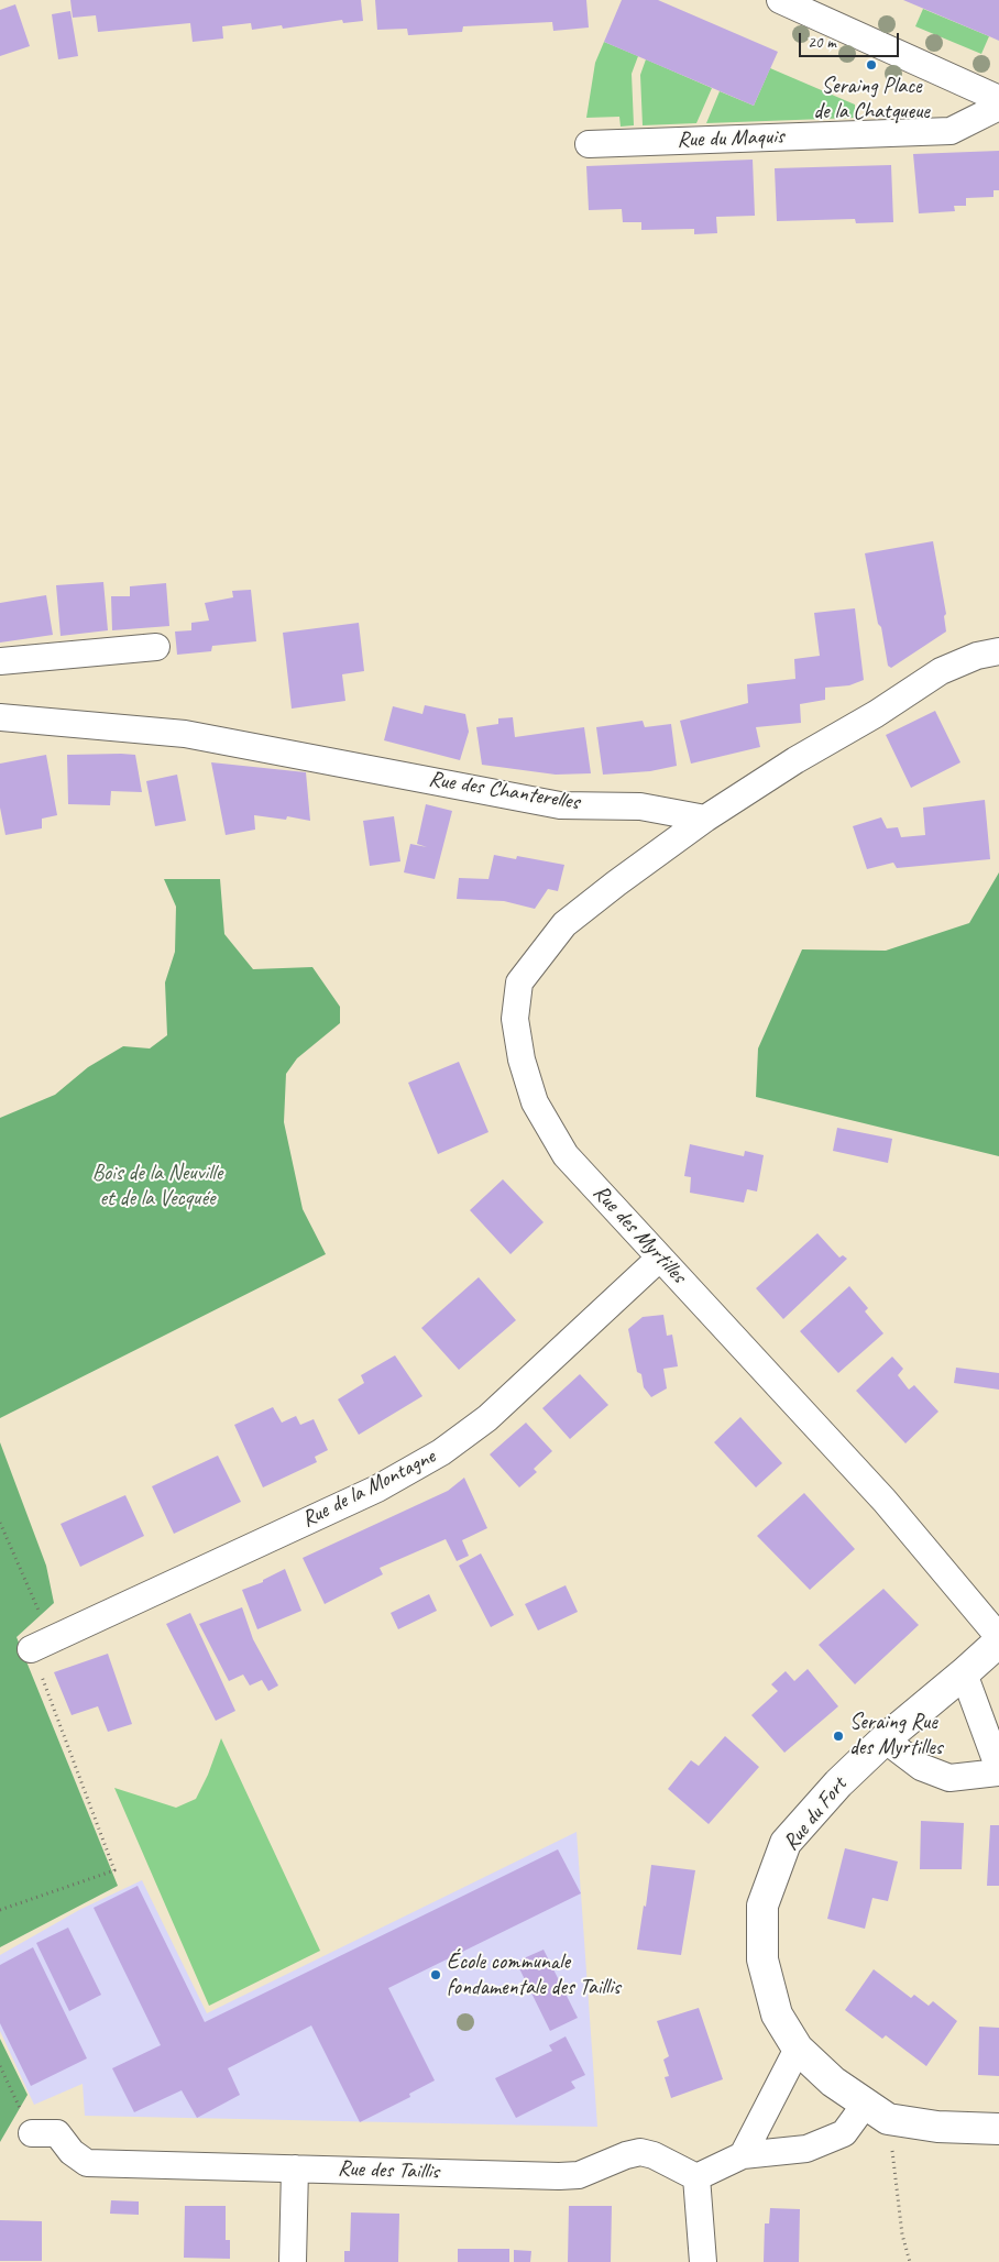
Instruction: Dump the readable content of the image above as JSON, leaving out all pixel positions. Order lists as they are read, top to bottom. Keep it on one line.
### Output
{"streets":{"street":["Rue du Maquis","Rue des Chanterelles","Rue des Myrtilles","Rue de la Montagne","Rue du Fort","Rue des Taillis"]},"crossings":[["Rue des Chanterelles","Rue des Myrtilles"],["Rue des Myrtilles","Rue de la Montagne"]],"parks":["Bois de la Neuville et de la Vecquée"],"places":["Seraing Place de la Chatqueue","Seraing Rue des Myrtilles","École communale fondamentale des Taillis"],"scale_bar":"20 m"}
